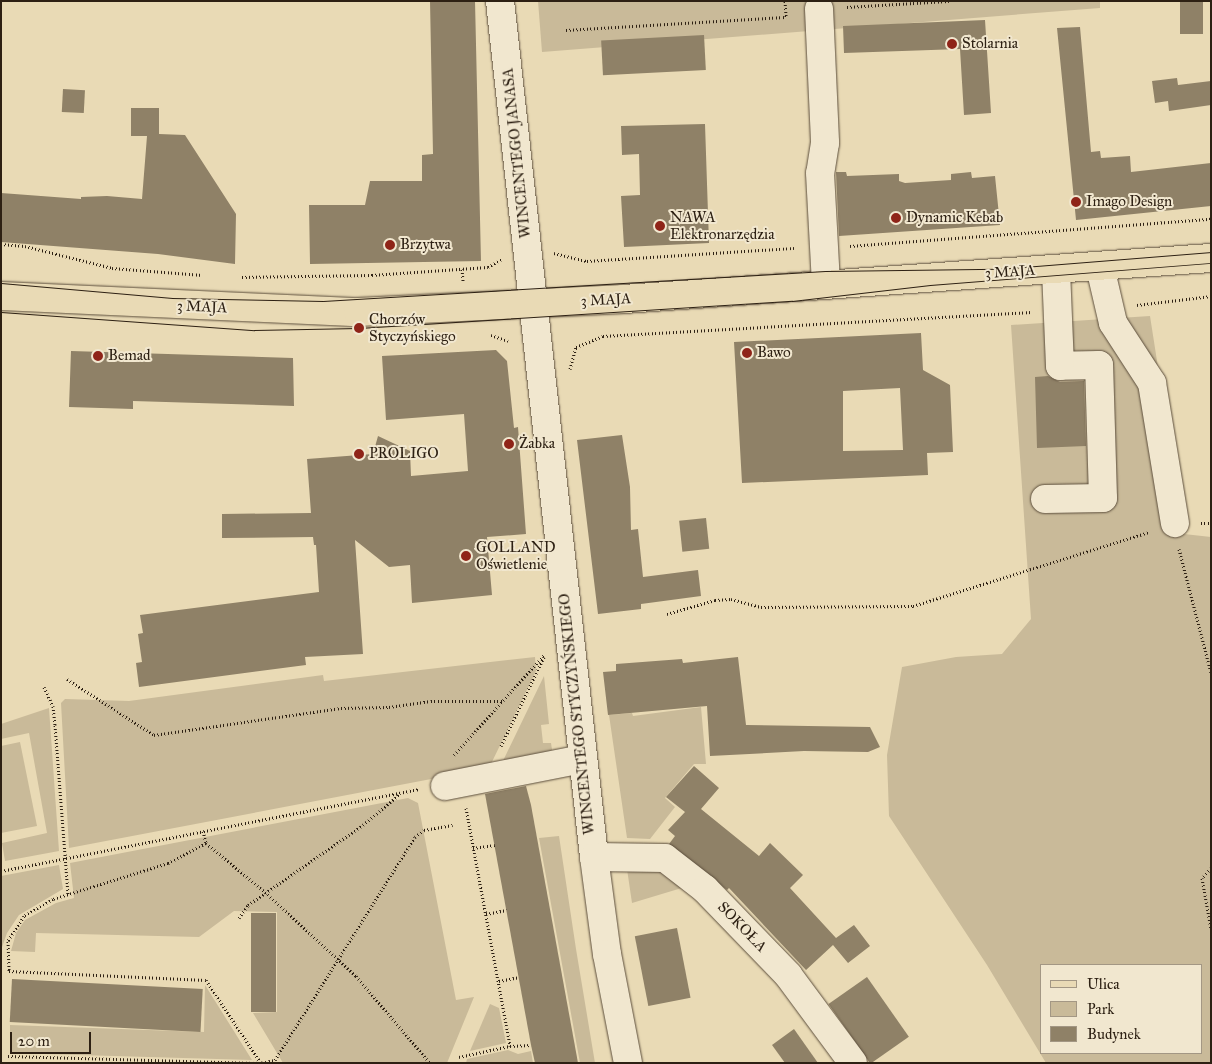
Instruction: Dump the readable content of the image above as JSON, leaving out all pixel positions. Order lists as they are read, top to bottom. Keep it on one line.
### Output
{"streets":{"main road":["3 MAJA"],"street":["WINCENTEGO JANASA","WINCENTEGO STYCZYŃSKIEGO","SOKOŁA"]},"crossings":[["WINCENTEGO JANASA","3 MAJA"],["WINCENTEGO JANASA","WINCENTEGO STYCZYŃSKIEGO"],["3 MAJA","WINCENTEGO STYCZYŃSKIEGO"],["WINCENTEGO STYCZYŃSKIEGO","SOKOŁA"]],"places":["Stolarnia","Imago Design","Dynamic Kebab","NAWA Elektronarzędzia","Brzytwa","Chorzów Styczyńskiego","Bawo","Bemad","Żabka","PROLIGO","GOLLAND Oświetlenie"],"legend":["Ulica","Park","Budynek"],"scale_bar":"20 m"}
